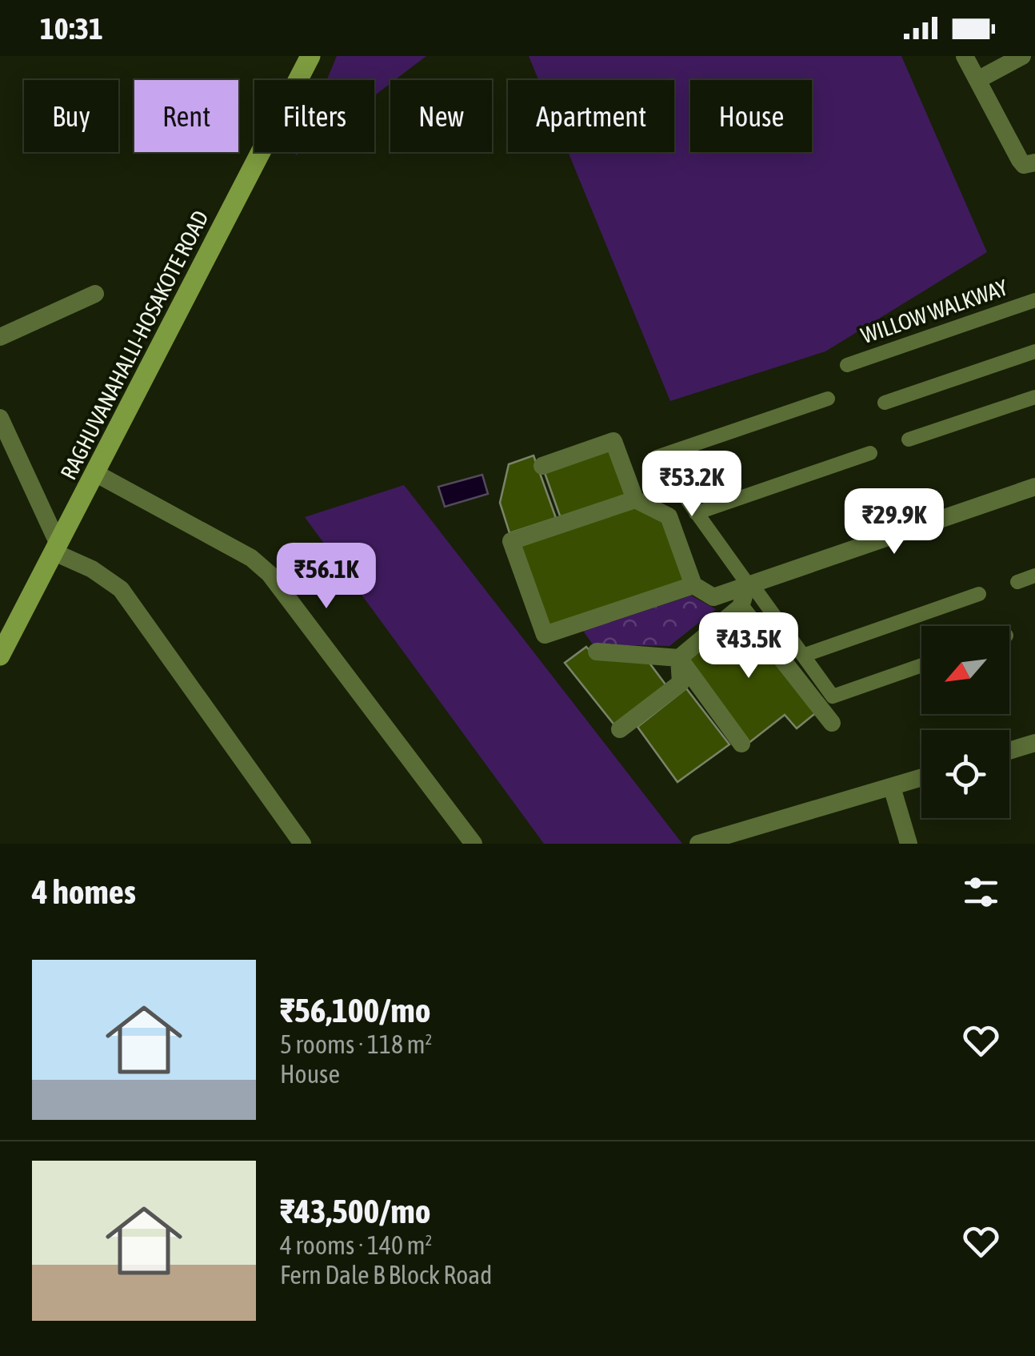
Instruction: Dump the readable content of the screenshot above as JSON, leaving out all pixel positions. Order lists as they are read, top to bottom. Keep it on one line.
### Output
{"streets":{"main road":["RAGHUVANAHALLI-HOSAKOTE ROAD"],"street":["WILLOW WALKWAY"]},"north":"bottom left","page":{"status":"10:31","chip":["Buy","Rent","Filters","New","Apartment","House"],"price":["₹53.2K","₹29.9K","₹56.1K","₹43.5K"],"heading":"4 homes","list":[{"name":"₹56,100/mo","note":"5 rooms · 118 m² · House"},{"name":"₹43,500/mo","note":"4 rooms · 140 m² · Fern Dale B Block Road"}]}}
